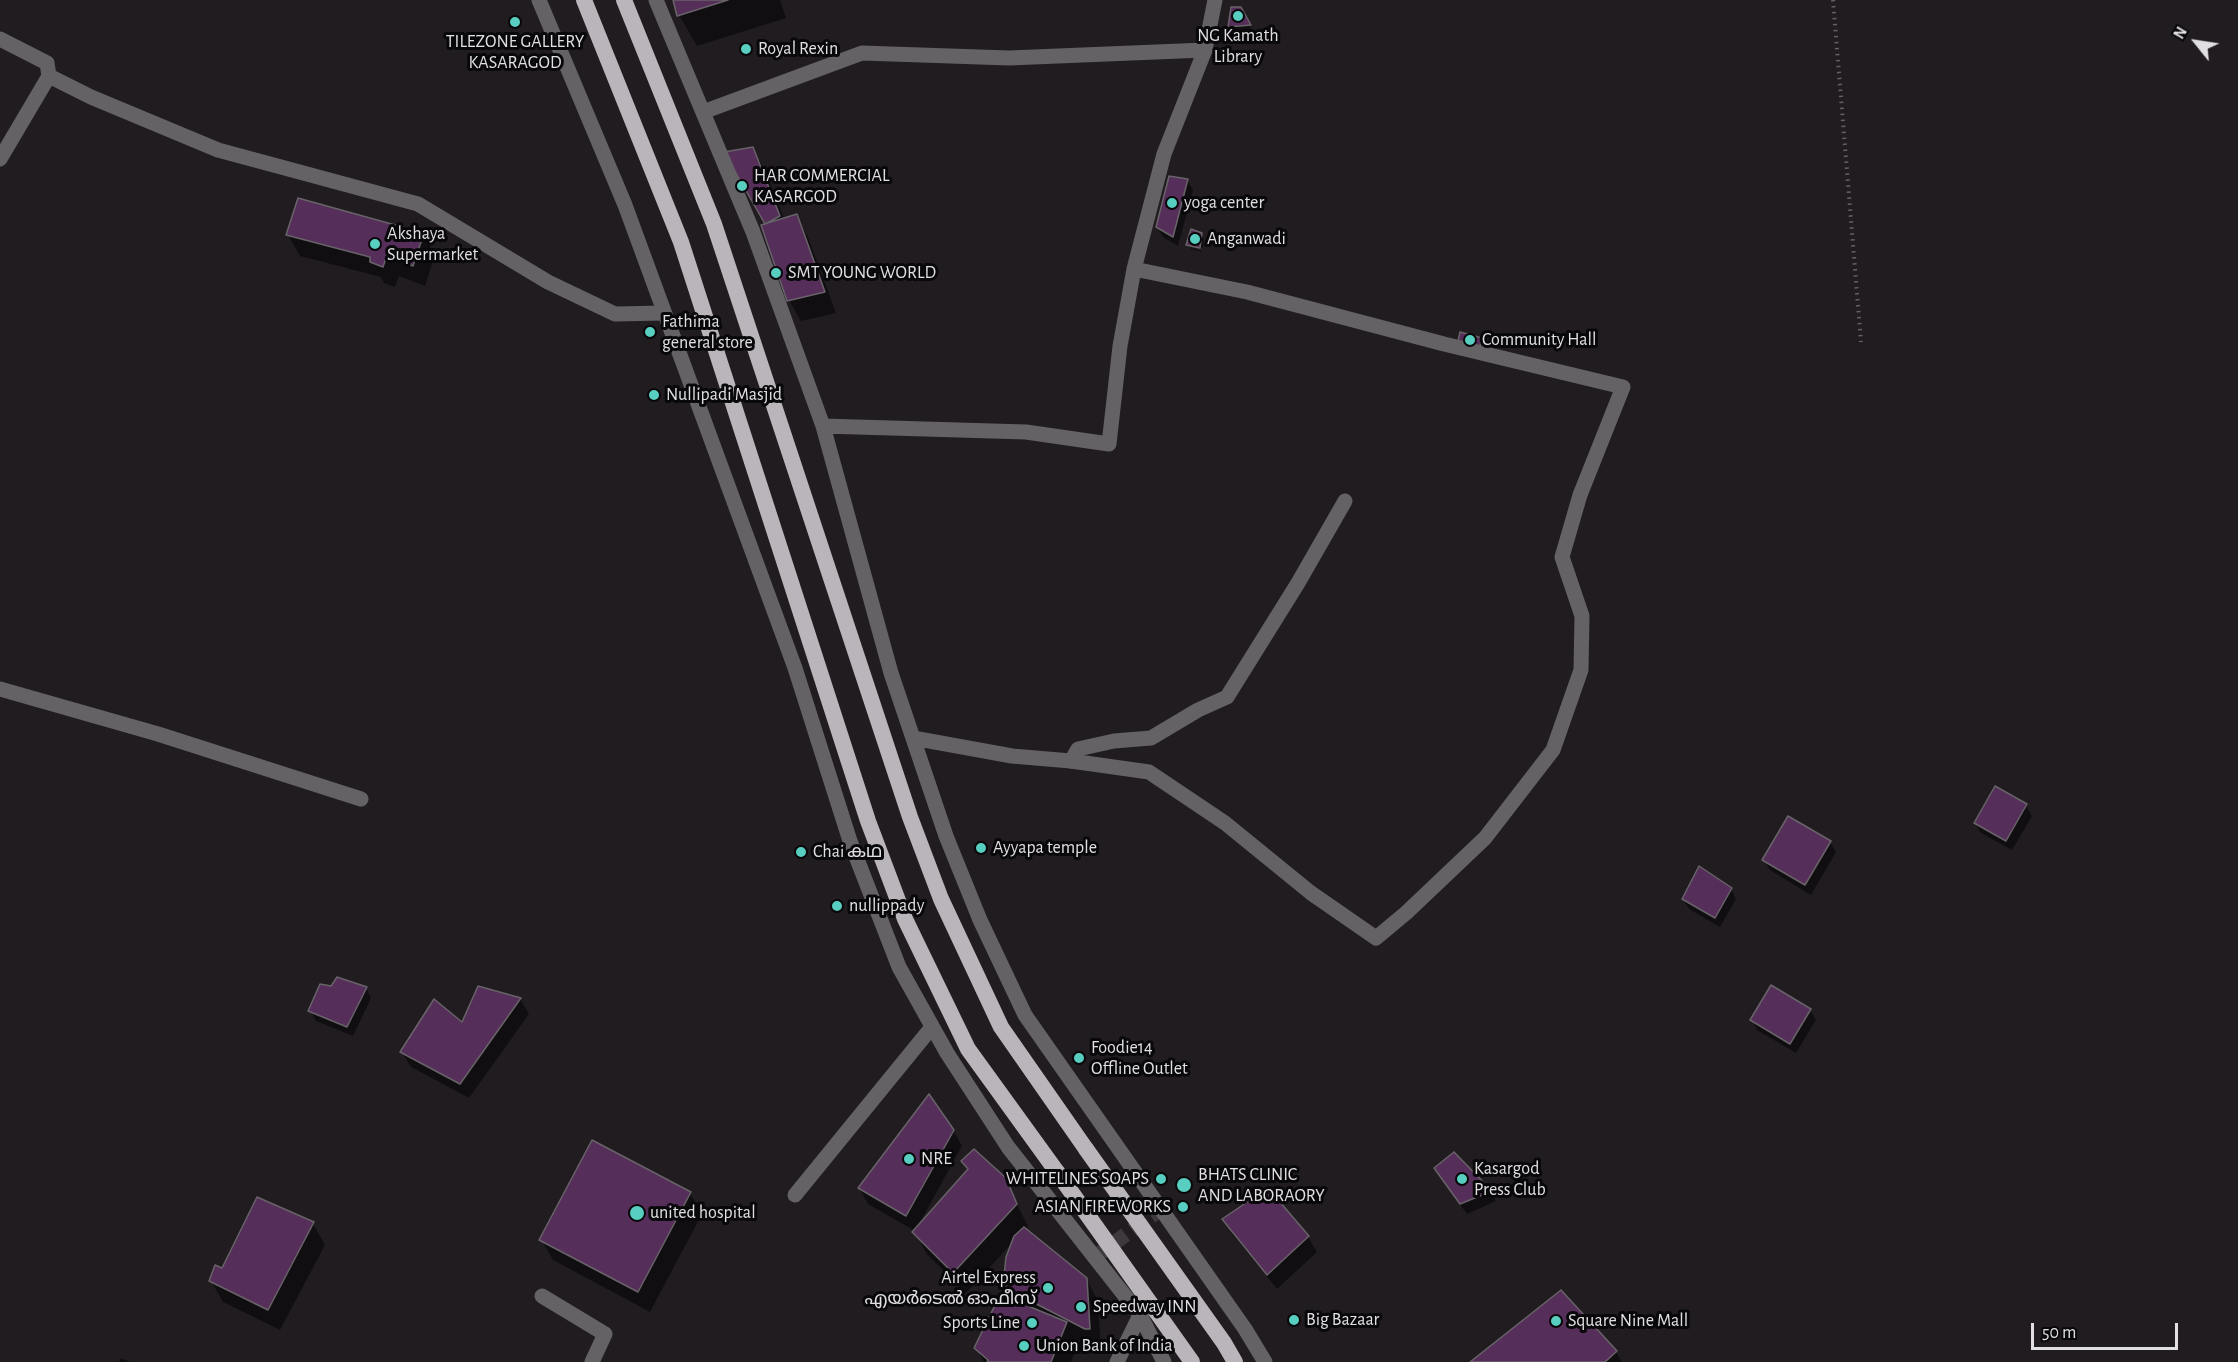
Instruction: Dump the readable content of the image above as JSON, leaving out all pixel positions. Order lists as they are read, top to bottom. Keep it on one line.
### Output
{"places":["NG Kamath Library","TILEZONE GALLERY KASARAGOD","Royal Rexin","HAR COMMERCIAL KASARGOD","yoga center","Anganwadi","Akshaya Supermarket","SMT YOUNG WORLD","Fathima general store","Community Hall","Nullipadi Masjid","Ayyapa temple","Chai കഥ","nullippady","Foodie14 Offline Outlet","NRE","WHITELINES SOAPS","Kasargod Press Club","BHATS CLINIC AND LABORAORY","ASIAN FIREWORKS","united hospital","Airtel Express എയർടെൽ ഓഫീസ്","Speedway INN","Big Bazaar","Square Nine Mall","Sports Line","Union Bank of India"],"scale_bar":"50 m","north":"top left"}
